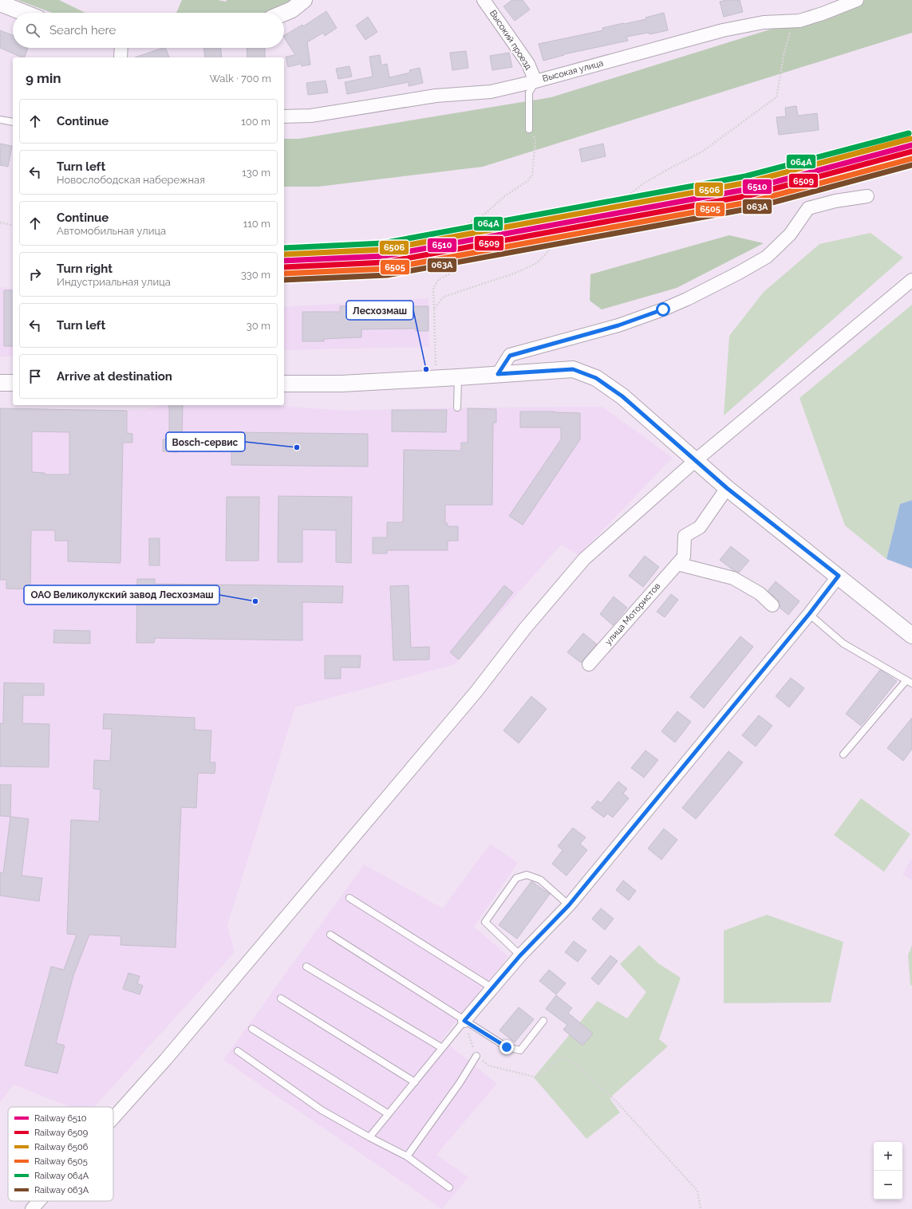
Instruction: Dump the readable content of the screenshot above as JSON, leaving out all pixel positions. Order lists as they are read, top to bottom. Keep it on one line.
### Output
{"streets":{"street":["Высокий проезд","Высокая улица","улица Мотористов"]},"crossings":[["Высокий проезд","Высокая улица"]],"places":["Лесхозмаш","Bosch-сервис","ОАО Великолукский завод Лесхозмаш"],"lines":["rail line 064А","rail line 6506","rail line 6510","rail line 6509","rail line 6505","rail line 063А"],"legend":["Railway 6510","Railway 6509","Railway 6506","Railway 6505","Railway 064А","Railway 063А"],"page":{"search":"Search here","heading":["9 min","Walk · 700 m"],"list":[["Continue","100 m"],["Turn left","Новослободская набережная","130 m"],["Continue","Автомобильная улица","110 m"],["Turn right","Индустриальная улица","330 m"],["Turn left","30 m"],"Arrive at destination"],"map_buttons":["+","−"]}}
